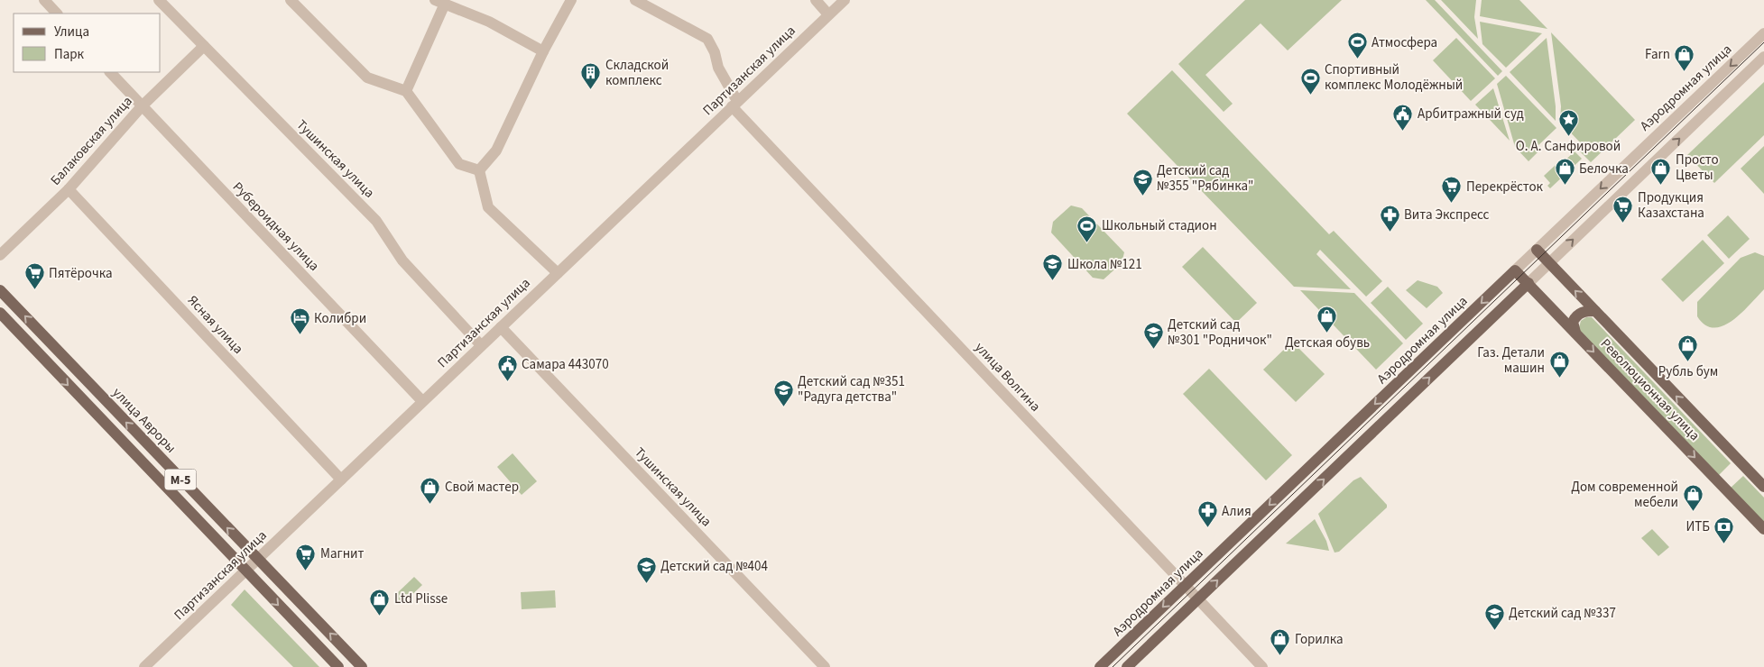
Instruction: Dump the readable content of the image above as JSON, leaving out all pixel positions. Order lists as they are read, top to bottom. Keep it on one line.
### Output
{"streets":{"main road":["Аэродромная улица","Революционная улица","улица Авроры","М-5"],"street":["Партизанская улица","Балаковская улица","Тушинская улица","Рубероидная улица","Ясная улица","улица Волгина"]},"crossings":[["Партизанская улица","Тушинская улица"],["Партизанская улица","Рубероидная улица"],["Партизанская улица","Ясная улица"],["Партизанская улица","улица Волгина"],["Партизанская улица","улица Авроры"],["Партизанская улица","М-5"],["Аэродромная улица","улица Волгина"],["Аэродромная улица","Революционная улица"],["Балаковская улица","Тушинская улица"],["Балаковская улица","Рубероидная улица"],["Балаковская улица","Ясная улица"]],"places":{"sports":["Атмосфера","Спортивный комплекс Молодёжный","Школьный стадион"],"shop":["Farn","Просто Цветы","Белочка","Детская обувь","Рубль бум","Газ. Детали машин","Свой мастер","Дом современной мебели","Ltd Plisse","Горилка"],"building":["Складской комплекс"],"public building":["Арбитражный суд","Самара 443070"],"place":["О. А. Санфировой"],"school or university":["Детский сад №355 \"Рябинка\"","Школа №121","Детский сад №301 \"Родничок\"","Детский сад №351 \"Радуга детства\"","Детский сад №404","Детский сад №337"],"supermarket":["Перекрёсток","Продукция Казахстана","Пятёрочка","Магнит"],"pharmacy":["Вита Экспресс","Алия"],"hotel":["Колибри"],"bank":["ИТБ"]},"legend":["Улица","Парк"]}
